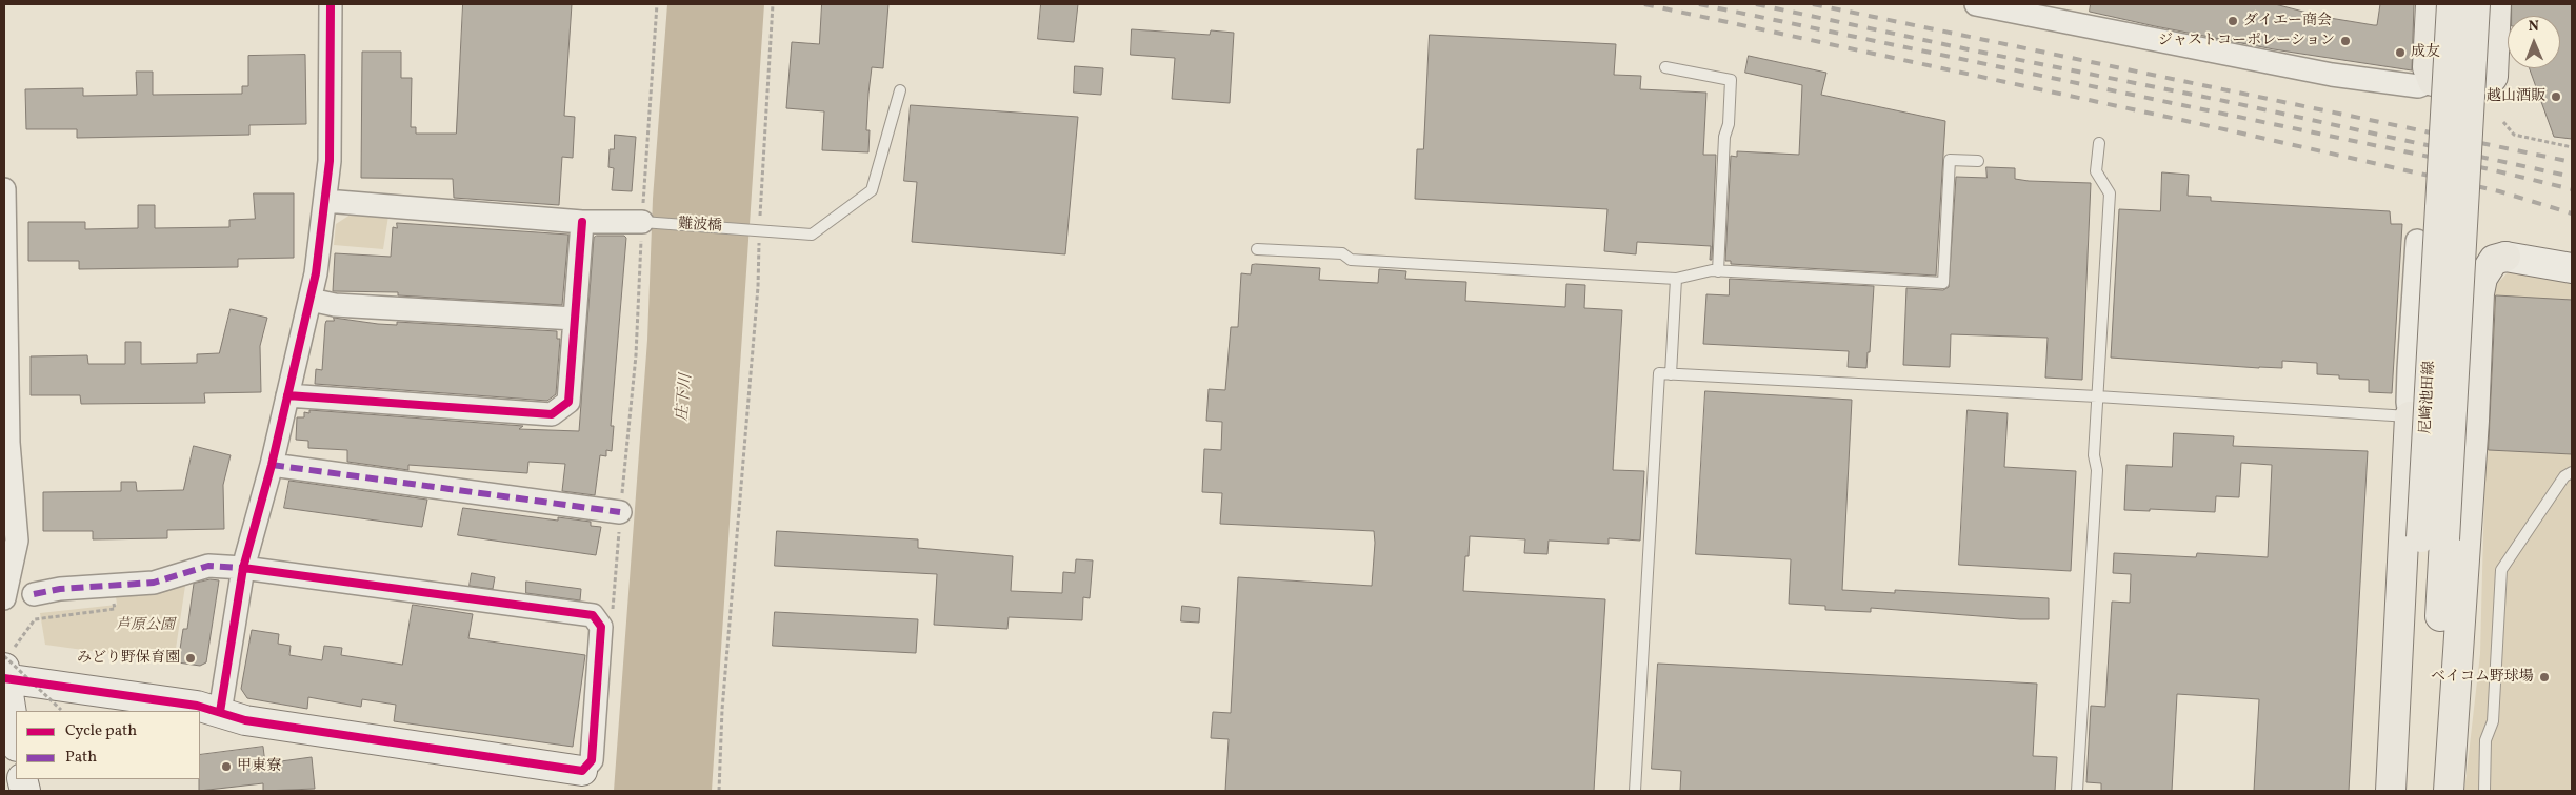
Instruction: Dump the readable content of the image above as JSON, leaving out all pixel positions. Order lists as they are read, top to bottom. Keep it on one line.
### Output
{"streets":{"main road":["尼崎池田線"],"lane":["難波橋"]},"water":["庄下川"],"parks":["芦原公園"],"places":["ダイエー商会","ジャストコーポレーション","成友","越山酒販","みどり野保育園","ベイコム野球場","甲東寮"],"legend":["Cycle path","Path"],"north":"top"}
